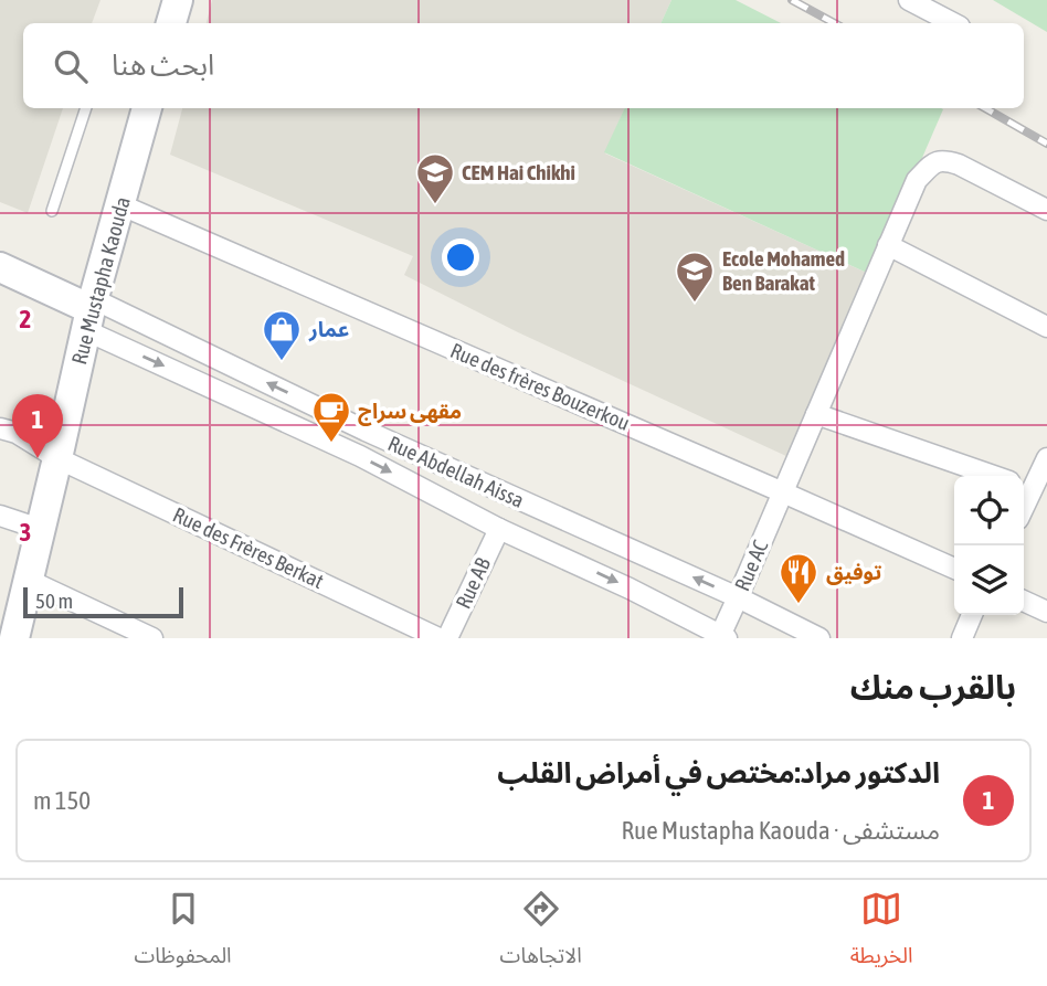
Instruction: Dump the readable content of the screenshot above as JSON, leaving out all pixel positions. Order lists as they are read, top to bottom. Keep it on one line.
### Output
{"streets":{"main road":["Rue Mustapha Kaouda"],"street":["Rue des frères Bouzerkou","Rue Abdellah Aissa","Rue des Frères Berkat","Rue AC","Rue AB"]},"crossings":[["Rue Mustapha Kaouda","Rue des frères Bouzerkou"],["Rue Mustapha Kaouda","Rue Abdellah Aissa"],["Rue Mustapha Kaouda","Rue des Frères Berkat"],["Rue des frères Bouzerkou","Rue AC"],["Rue Abdellah Aissa","Rue AC"]],"places":{"school or university":["CEM Hai Chikhi","Ecole Mohamed Ben Barakat"],"shop":["عمار"],"cafe":["مقهى سراج"],"restaurant":["توفيق"]},"scale_bar":"50 m","page":{"search":"ابحث هنا","pins":"1","scale":"50 m","heading":"بالقرب منك","list":[{"mark":"1","name":"الدكتور مراد:مختص في أمراض القلب","note":"مستشفى · Rue Mustapha Kaouda","value":"150 m"}],"nav":["الخريطة","الاتجاهات","المحفوظات"]},"grid":{"rows":["2","3"]}}
